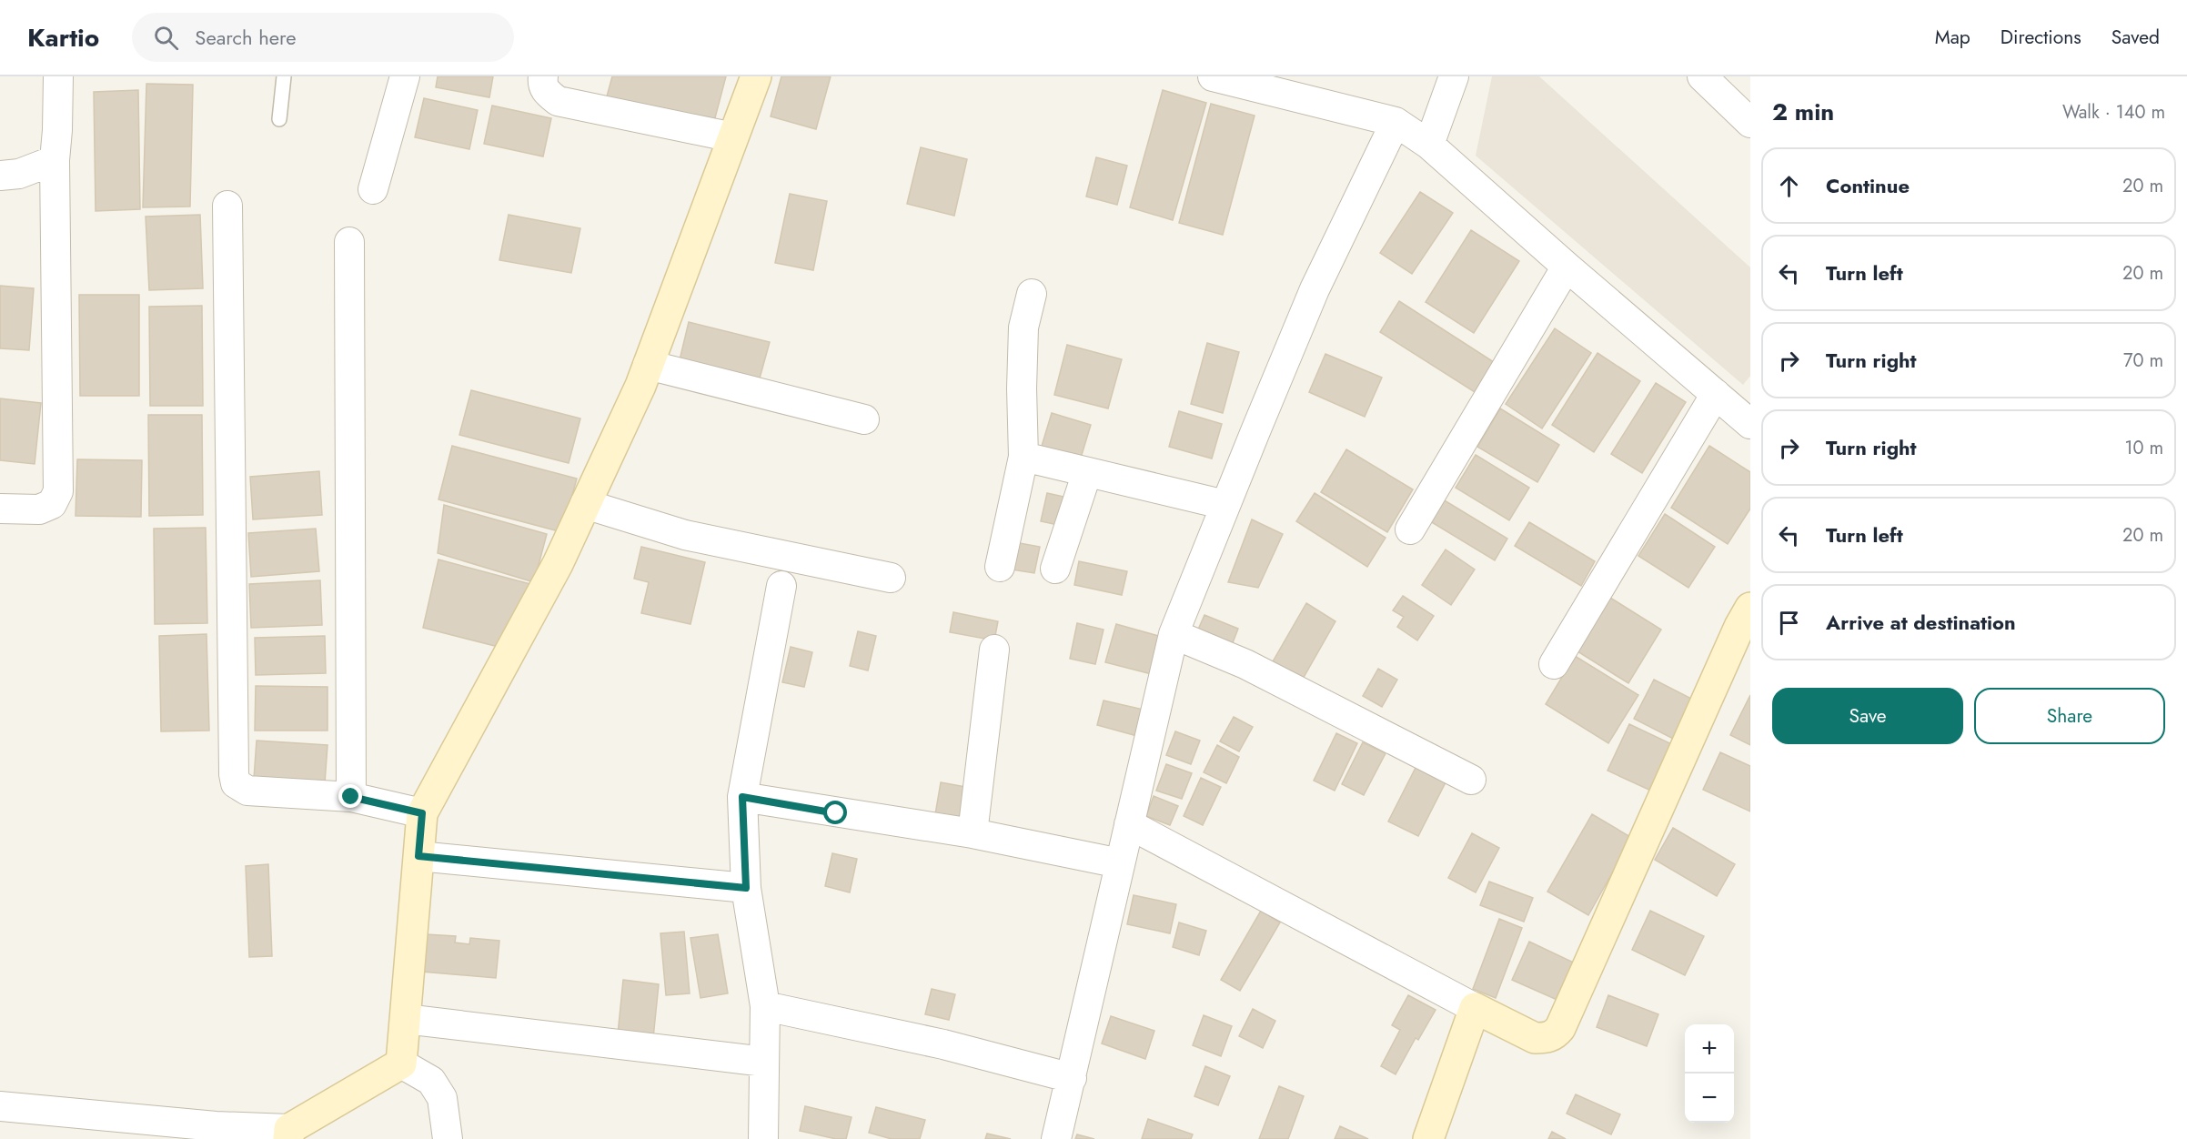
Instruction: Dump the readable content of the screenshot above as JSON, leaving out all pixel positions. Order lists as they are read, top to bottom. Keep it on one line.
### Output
{"page":{"header":"Kartio","search":"Search here","nav":["Map","Directions","Saved"],"heading":["2 min","Walk · 140 m"],"list":[["Continue","20 m"],["Turn left","20 m"],["Turn right","70 m"],["Turn right","10 m"],["Turn left","20 m"],"Arrive at destination"],"buttons":["Save","Share"],"map_buttons":["+","−"]}}
